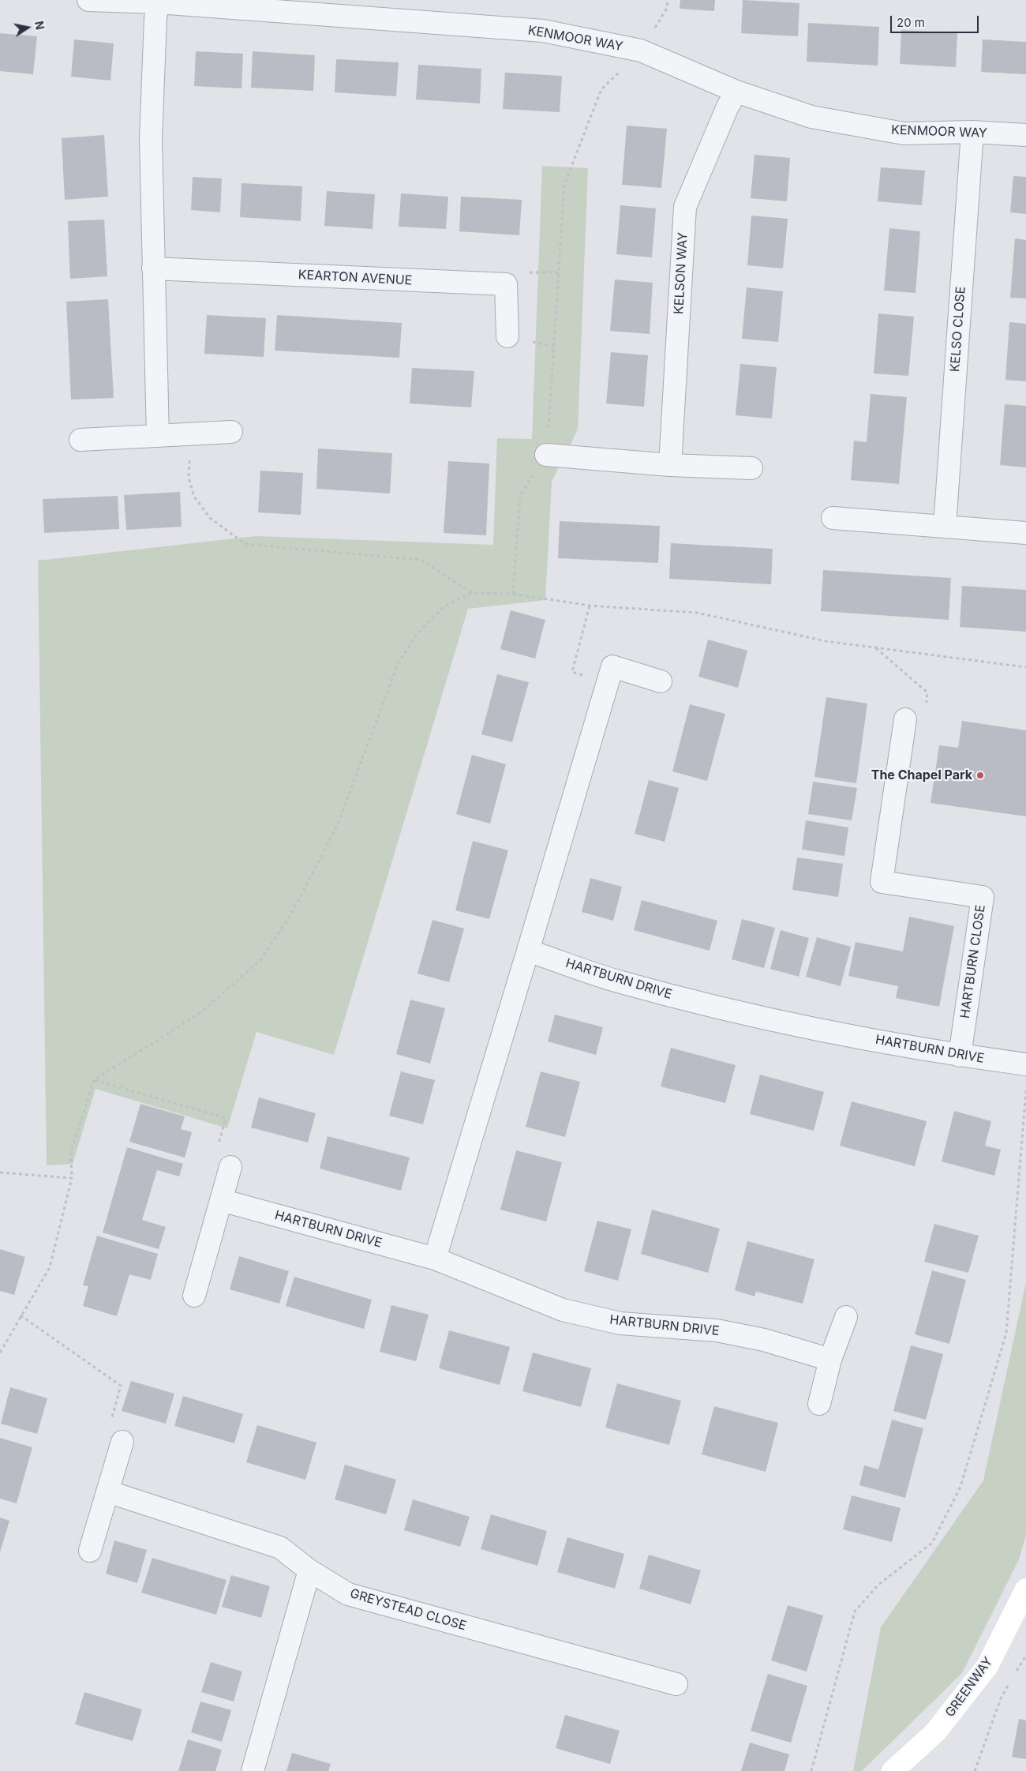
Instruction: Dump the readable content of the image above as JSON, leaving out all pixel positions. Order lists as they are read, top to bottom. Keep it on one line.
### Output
{"streets":{"street":["KENMOOR WAY","KELSON WAY","KEARTON AVENUE","KELSO CLOSE","HARTBURN CLOSE","HARTBURN DRIVE","GREYSTEAD CLOSE","GREENWAY"]},"crossings":[["KENMOOR WAY","KELSON WAY"],["KENMOOR WAY","KELSO CLOSE"],["HARTBURN CLOSE","HARTBURN DRIVE"]],"places":["The Chapel Park"],"scale_bar":"20 m","north":"right"}
